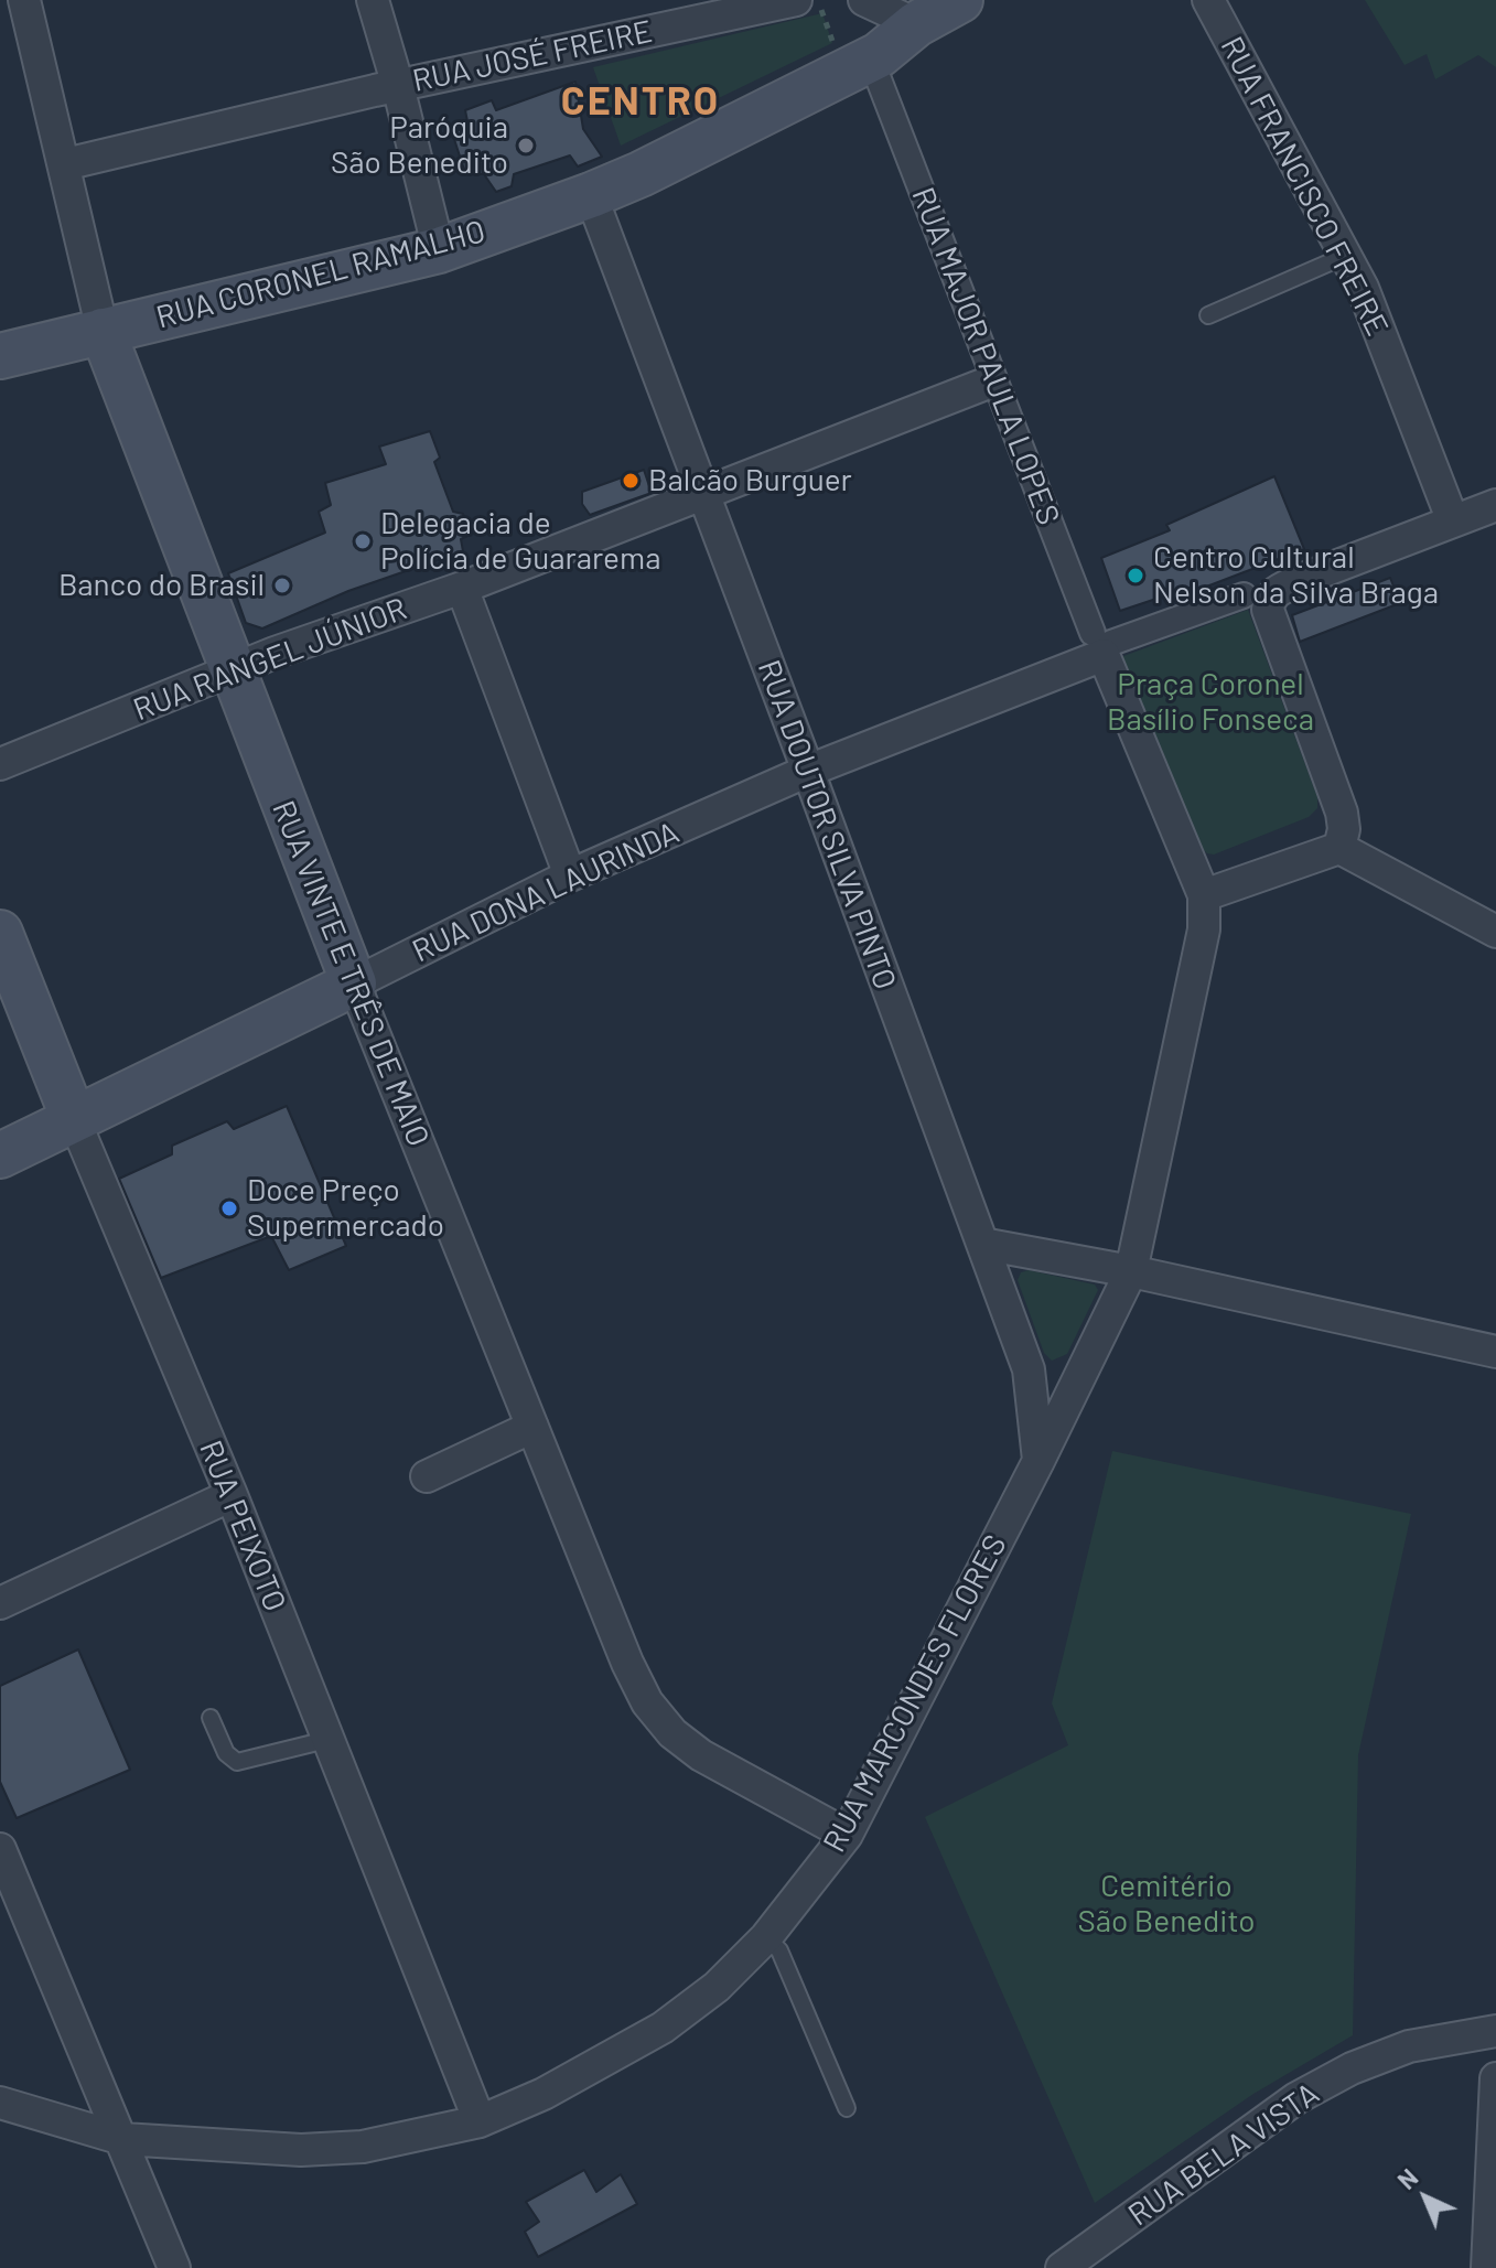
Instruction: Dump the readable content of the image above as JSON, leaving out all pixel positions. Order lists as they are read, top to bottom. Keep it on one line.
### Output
{"streets":{"main road":["RUA CORONEL RAMALHO","RUA DONA LAURINDA","RUA VINTE E TRÊS DE MAIO","RUA PEIXOTO"],"street":["RUA JOSÉ FREIRE","RUA FRANCISCO FREIRE","RUA MAJOR PAULA LOPES","RUA RANGEL JÚNIOR","RUA DOUTOR SILVA PINTO","RUA MARCONDES FLORES","RUA BELA VISTA"]},"crossings":[["RUA JOSÉ FREIRE","RUA VINTE E TRÊS DE MAIO"],["RUA CORONEL RAMALHO","RUA DOUTOR SILVA PINTO"],["RUA CORONEL RAMALHO","RUA VINTE E TRÊS DE MAIO"],["RUA MAJOR PAULA LOPES","RUA DONA LAURINDA"],["RUA MAJOR PAULA LOPES","RUA MARCONDES FLORES"],["RUA RANGEL JÚNIOR","RUA DOUTOR SILVA PINTO"],["RUA RANGEL JÚNIOR","RUA VINTE E TRÊS DE MAIO"],["RUA DOUTOR SILVA PINTO","RUA DONA LAURINDA"],["RUA DOUTOR SILVA PINTO","RUA MARCONDES FLORES"],["RUA DONA LAURINDA","RUA VINTE E TRÊS DE MAIO"],["RUA DONA LAURINDA","RUA PEIXOTO"],["RUA DONA LAURINDA","RUA MARCONDES FLORES"],["RUA VINTE E TRÊS DE MAIO","RUA MARCONDES FLORES"],["RUA PEIXOTO","RUA MARCONDES FLORES"]],"districts":["CENTRO"],"parks":["Praça Coronel Basílio Fonseca","Cemitério São Benedito"],"places":["Paróquia São Benedito","Balcão Burguer","Delegacia de Polícia de Guararema","Centro Cultural Nelson da Silva Braga","Banco do Brasil","Doce Preço Supermercado"],"north":"top left"}
